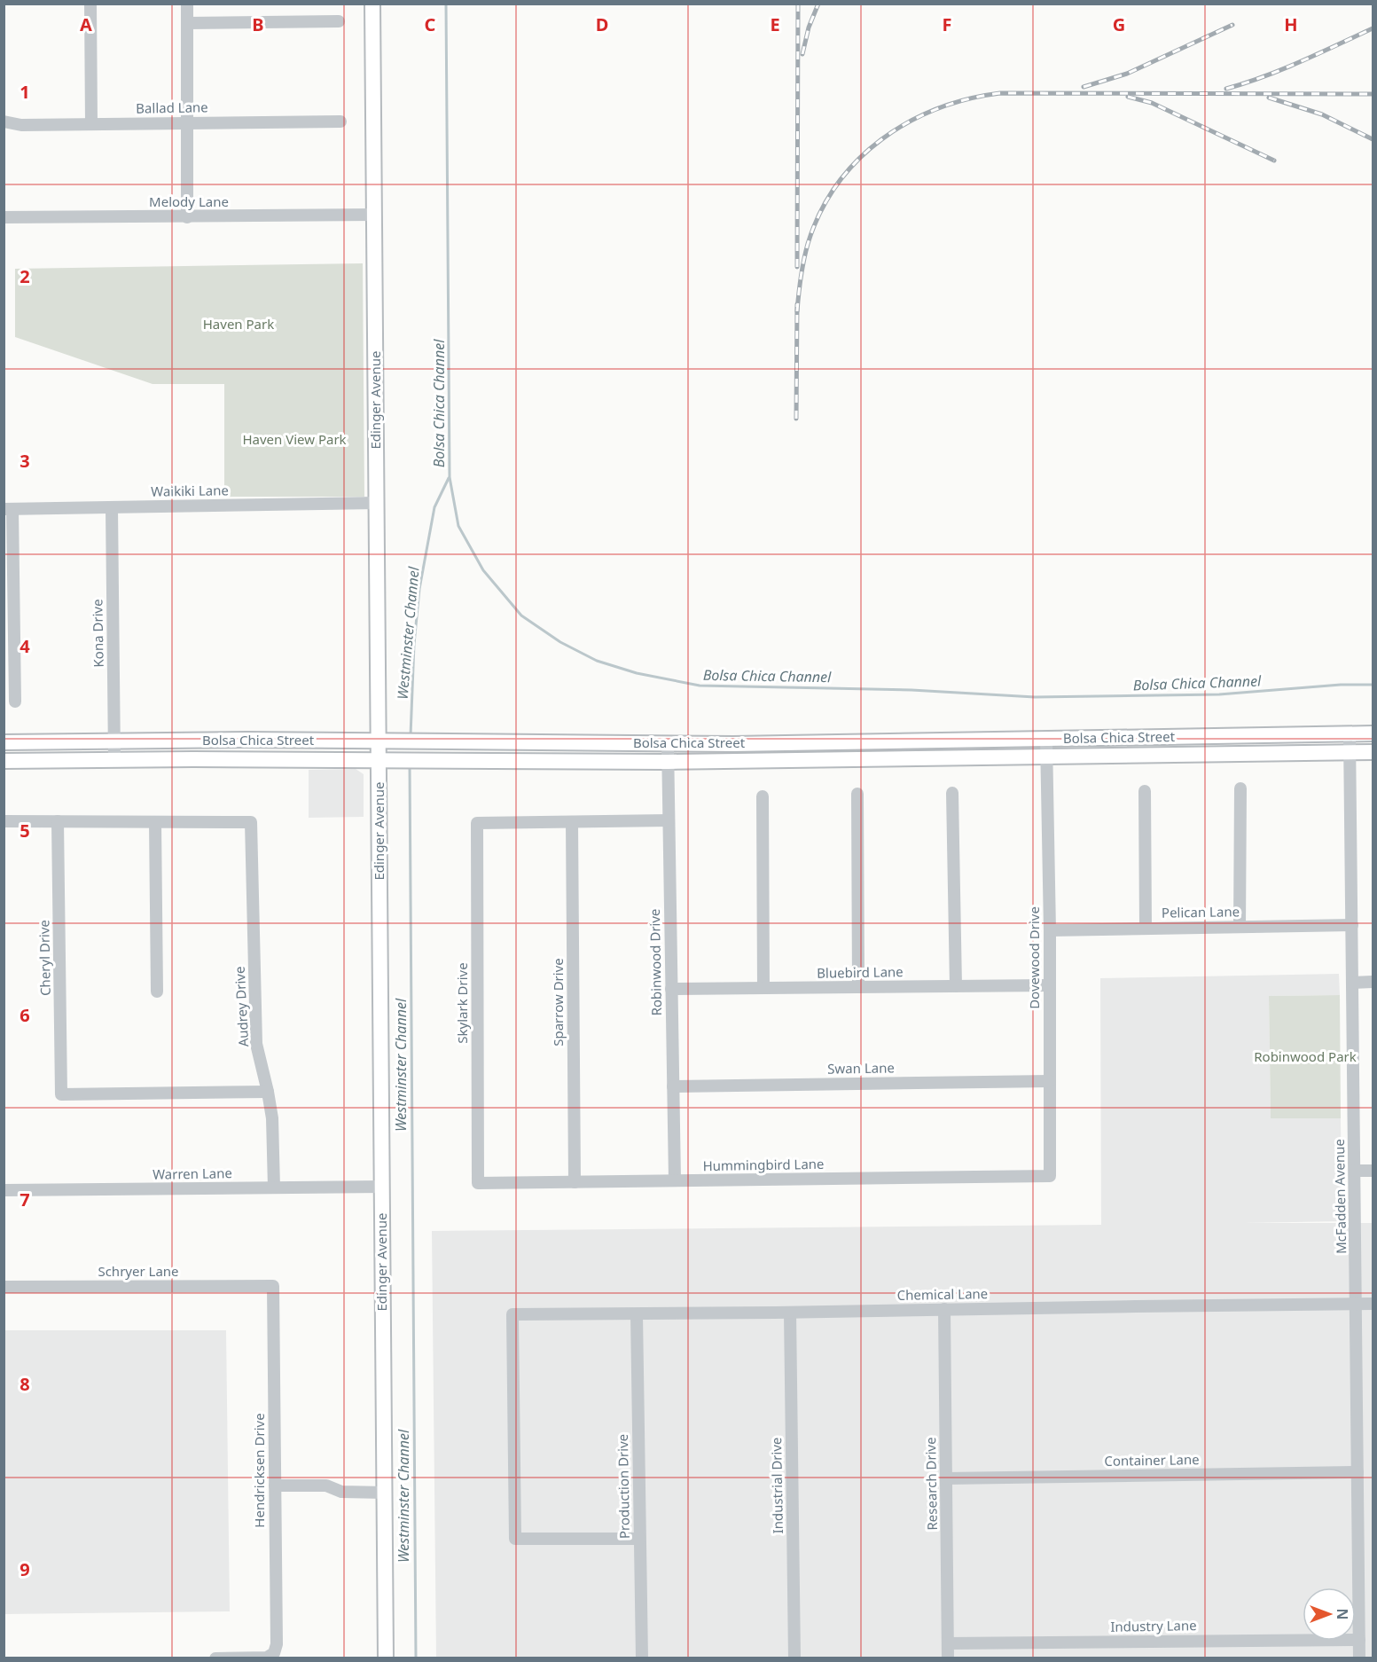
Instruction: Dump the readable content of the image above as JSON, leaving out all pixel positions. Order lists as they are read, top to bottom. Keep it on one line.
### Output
{"streets":{"main road":["Edinger Avenue","Bolsa Chica Street"],"street":["Ballad Lane","Melody Lane","Waikiki Lane","Kona Drive","Pelican Lane","Cheryl Drive","Dovewood Drive","Robinwood Drive","Bluebird Lane","Sparrow Drive","Skylark Drive","Audrey Drive","Swan Lane","Hummingbird Lane","Warren Lane","McFadden Avenue","Schryer Lane","Chemical Lane","Container Lane","Hendricksen Drive","Research Drive","Industrial Drive","Production Drive","Industry Lane"]},"crossings":[["Melody Lane","Edinger Avenue"],["Edinger Avenue","Waikiki Lane"],["Edinger Avenue","Bolsa Chica Street"],["Edinger Avenue","Warren Lane"],["Waikiki Lane","Kona Drive"],["Kona Drive","Bolsa Chica Street"],["Bolsa Chica Street","Dovewood Drive"],["Bolsa Chica Street","Robinwood Drive"],["Bolsa Chica Street","McFadden Avenue"],["Pelican Lane","Dovewood Drive"],["Pelican Lane","McFadden Avenue"],["Cheryl Drive","Audrey Drive"],["Dovewood Drive","Bluebird Lane"],["Dovewood Drive","Swan Lane"],["Dovewood Drive","Hummingbird Lane"],["Robinwood Drive","Bluebird Lane"],["Robinwood Drive","Swan Lane"],["Robinwood Drive","Hummingbird Lane"],["Sparrow Drive","Skylark Drive"],["Sparrow Drive","Hummingbird Lane"],["Skylark Drive","Hummingbird Lane"],["Audrey Drive","Warren Lane"],["McFadden Avenue","Chemical Lane"],["McFadden Avenue","Container Lane"],["McFadden Avenue","Industry Lane"],["Schryer Lane","Hendricksen Drive"],["Chemical Lane","Research Drive"],["Chemical Lane","Industrial Drive"],["Chemical Lane","Production Drive"],["Container Lane","Research Drive"],["Research Drive","Industry Lane"]],"water":["Bolsa Chica Channel","Westminster Channel"],"parks":["Haven Park","Haven View Park","Robinwood Park"],"north":"right","grid":{"columns":["A","B","C","D","E","F","G","H"],"rows":["1","2","3","4","5","6","7","8","9"]}}
